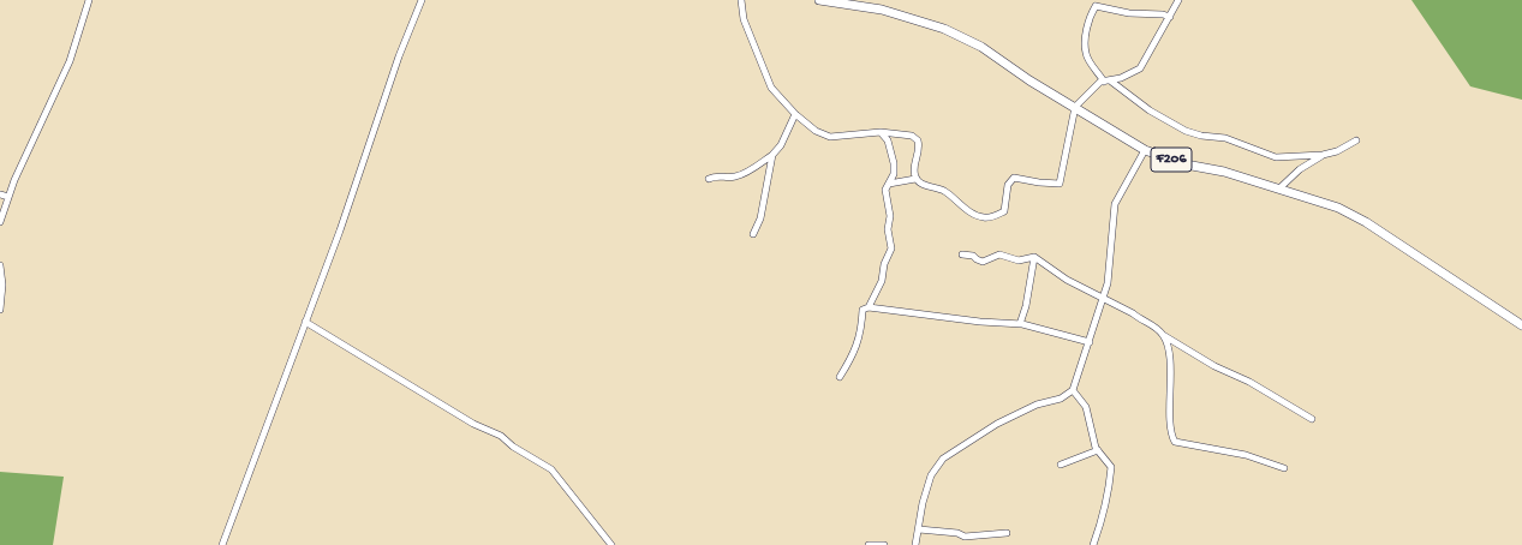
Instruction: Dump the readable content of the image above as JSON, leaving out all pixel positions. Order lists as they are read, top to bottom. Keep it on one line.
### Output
{"streets":{"main road":["F206"]}}
